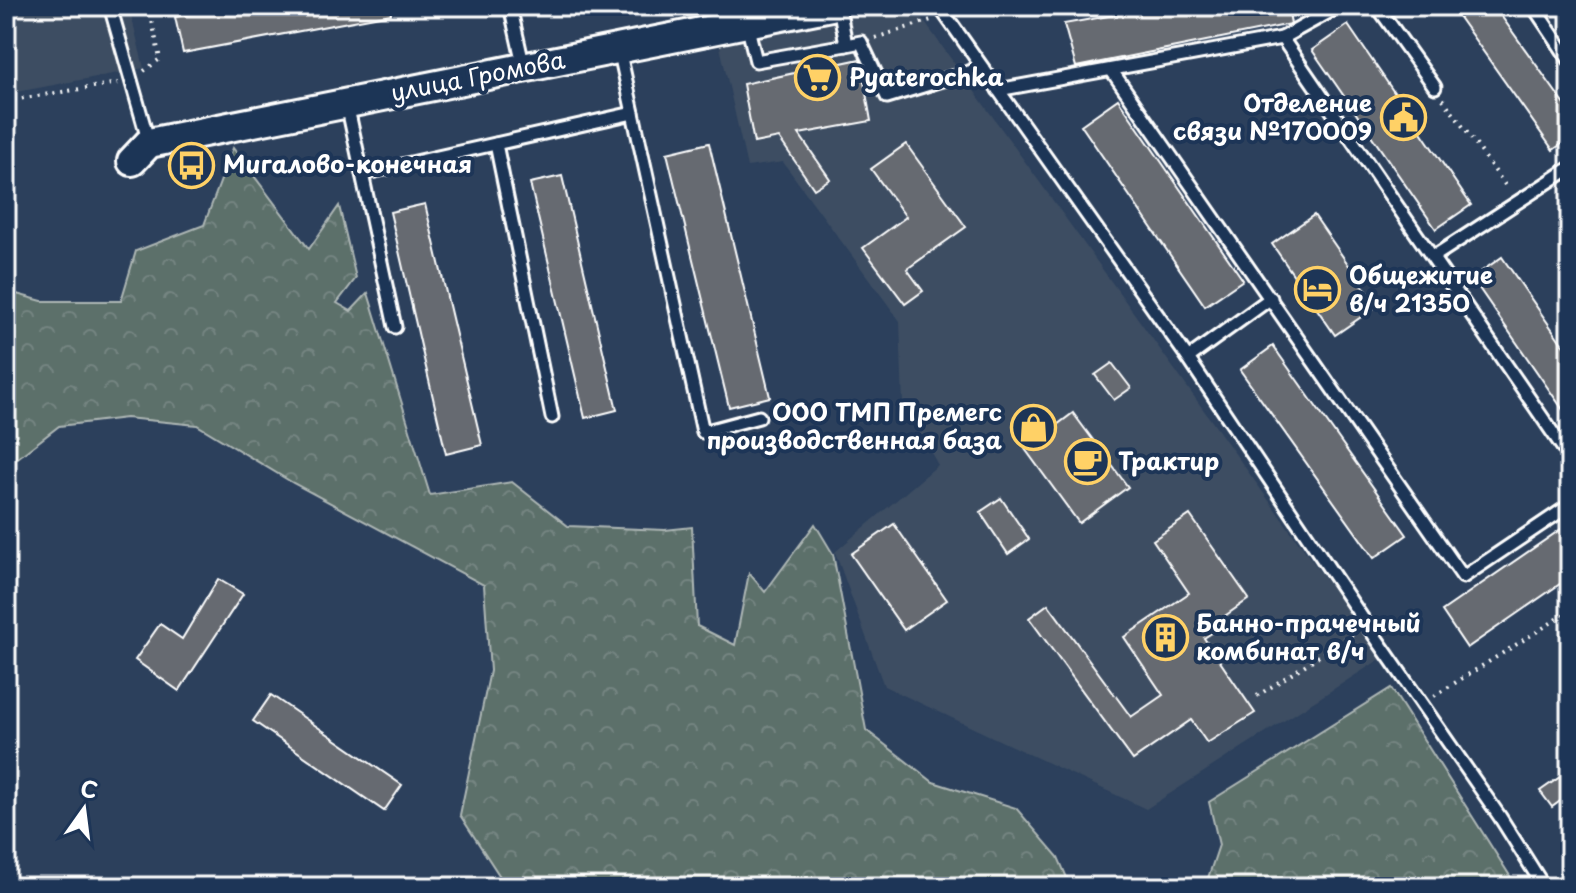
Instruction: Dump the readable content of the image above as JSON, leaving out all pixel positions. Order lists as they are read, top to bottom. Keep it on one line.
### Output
{"streets":{"street":["улица Громова"]},"places":{"supermarket":["Pyaterochka"],"public building":["Отделение связи №170009"],"bus stop":["Мигалово-конечная"],"hotel":["Общежитие в/ч 21350"],"shop":["ООО ТМП Премегс производственная база"],"cafe":["Трактир"],"building":["Банно-прачечный комбинат в/ч"]},"north":"top"}
